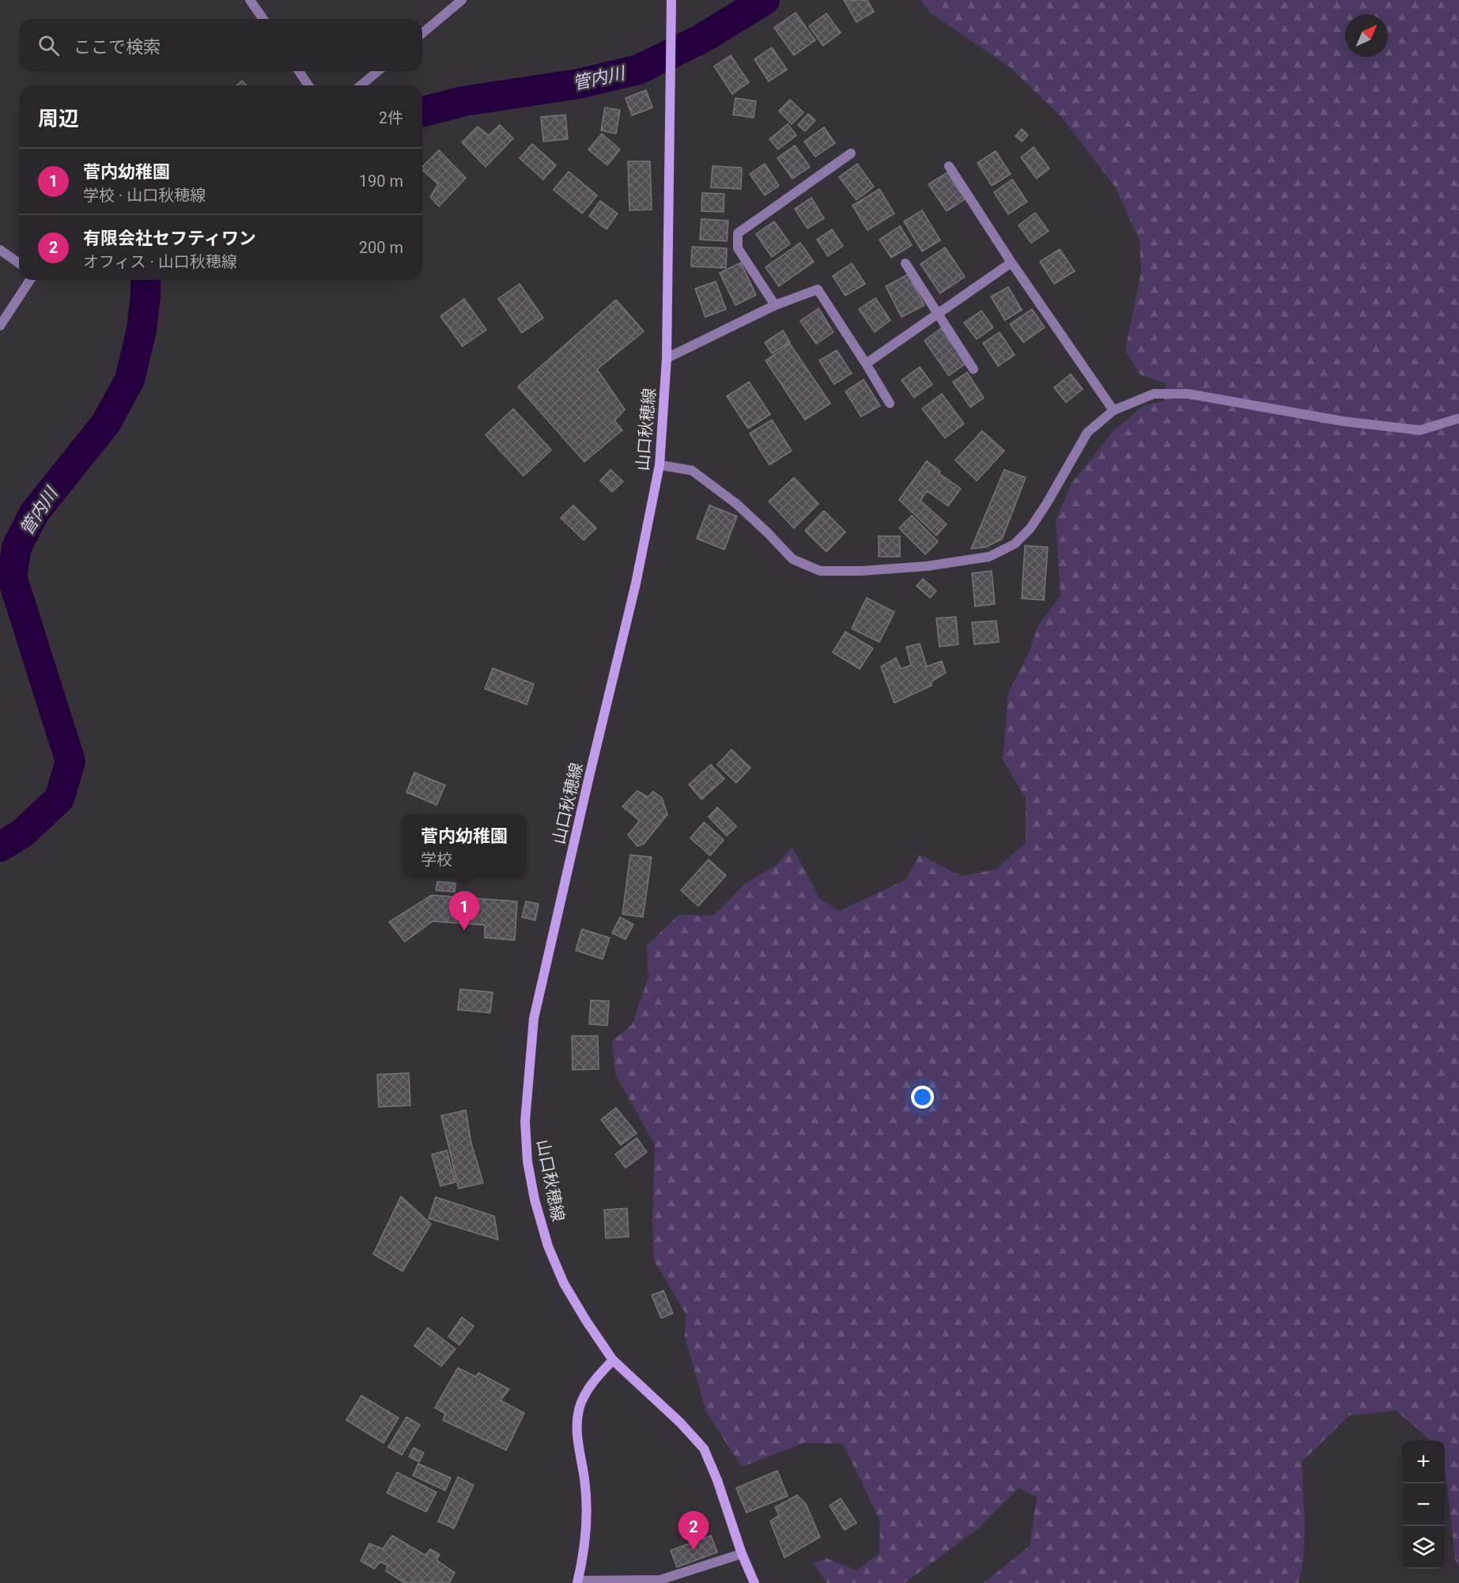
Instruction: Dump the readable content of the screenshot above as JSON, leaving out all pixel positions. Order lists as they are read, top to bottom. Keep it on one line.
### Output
{"streets":{"main road":["山口秋穂線"]},"water":["管内川"],"north":"top right","page":{"search":"ここで検索","heading":["周辺","2件"],"list":[{"mark":"1","name":"菅内幼稚園","note":"学校 · 山口秋穂線","value":"190 m"},{"mark":"2","name":"有限会社セフティワン","note":"オフィス · 山口秋穂線","value":"200 m"}],"popup":["菅内幼稚園","学校"],"pins":["1","2"],"map_buttons":["+","−"]}}
